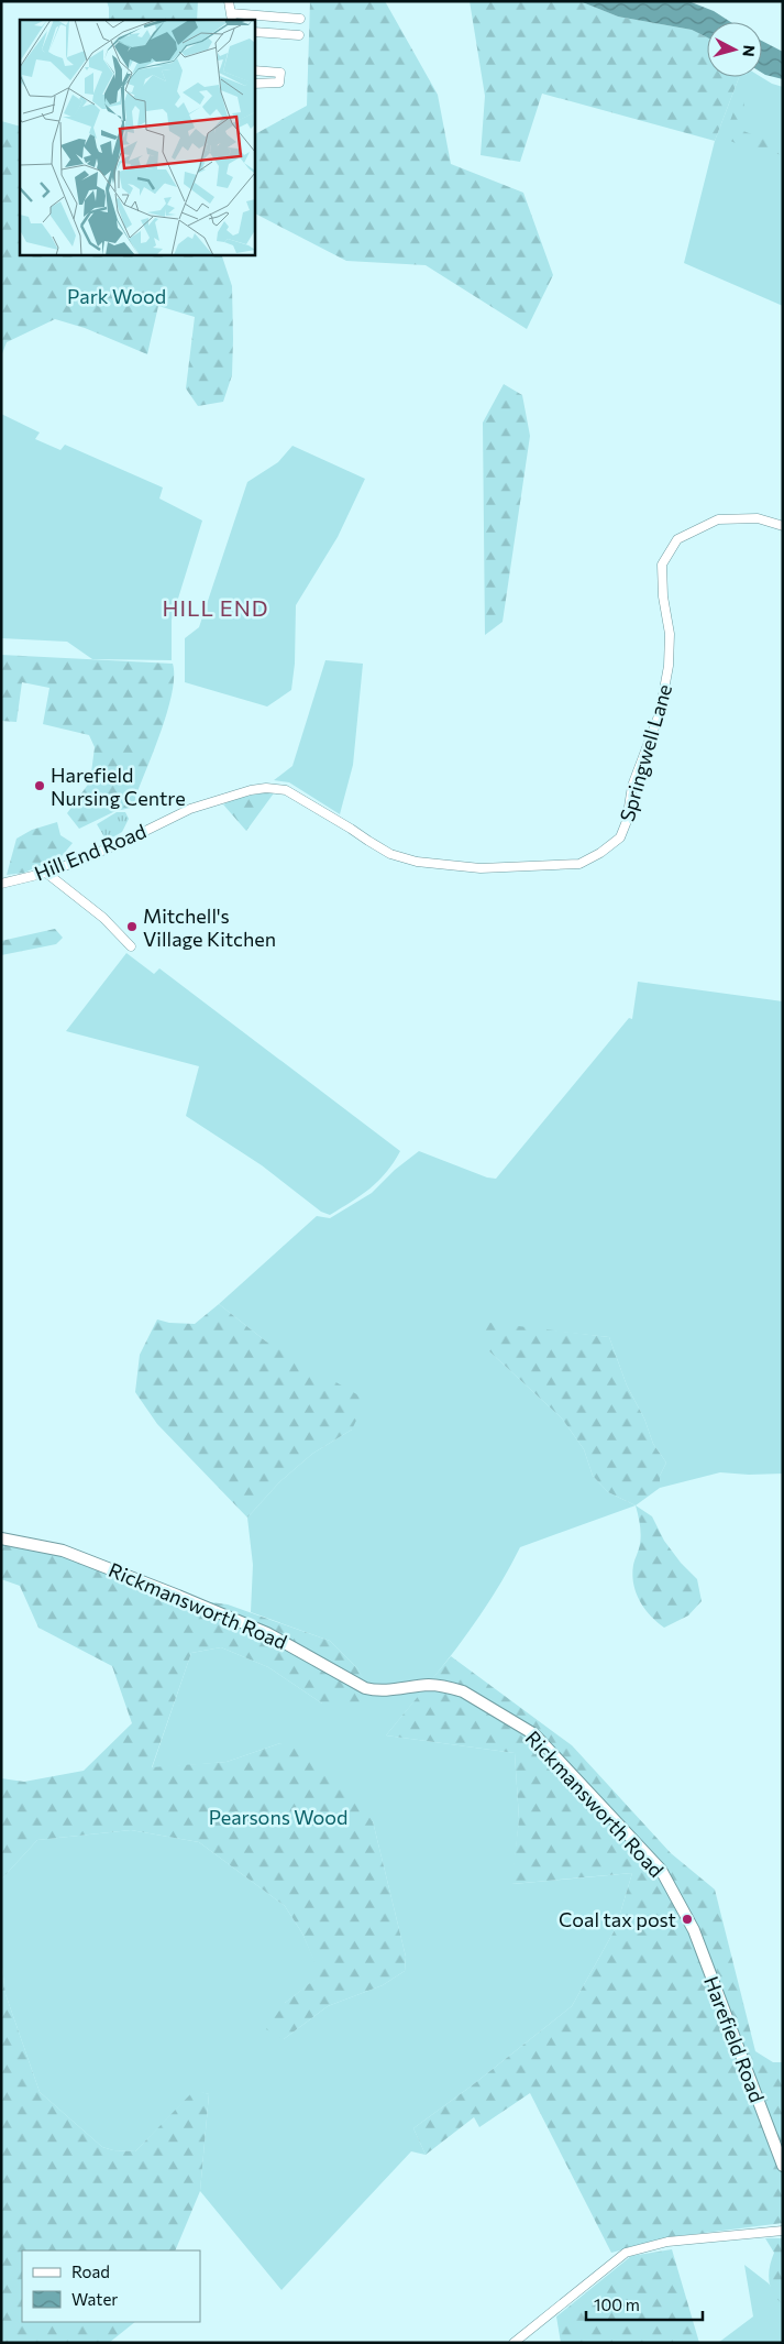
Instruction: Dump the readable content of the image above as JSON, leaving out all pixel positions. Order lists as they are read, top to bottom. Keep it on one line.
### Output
{"streets":{"street":["Springwell Lane","Hill End Road","Rickmansworth Road","Harefield Road"]},"crossings":[["Springwell Lane","Hill End Road"],["Rickmansworth Road","Harefield Road"]],"districts":["HILL END"],"parks":["Park Wood","Pearsons Wood"],"places":["Harefield Nursing Centre","Mitchell's Village Kitchen","Coal tax post"],"legend":["Road","Water"],"scale_bar":"100 m","north":"right"}
